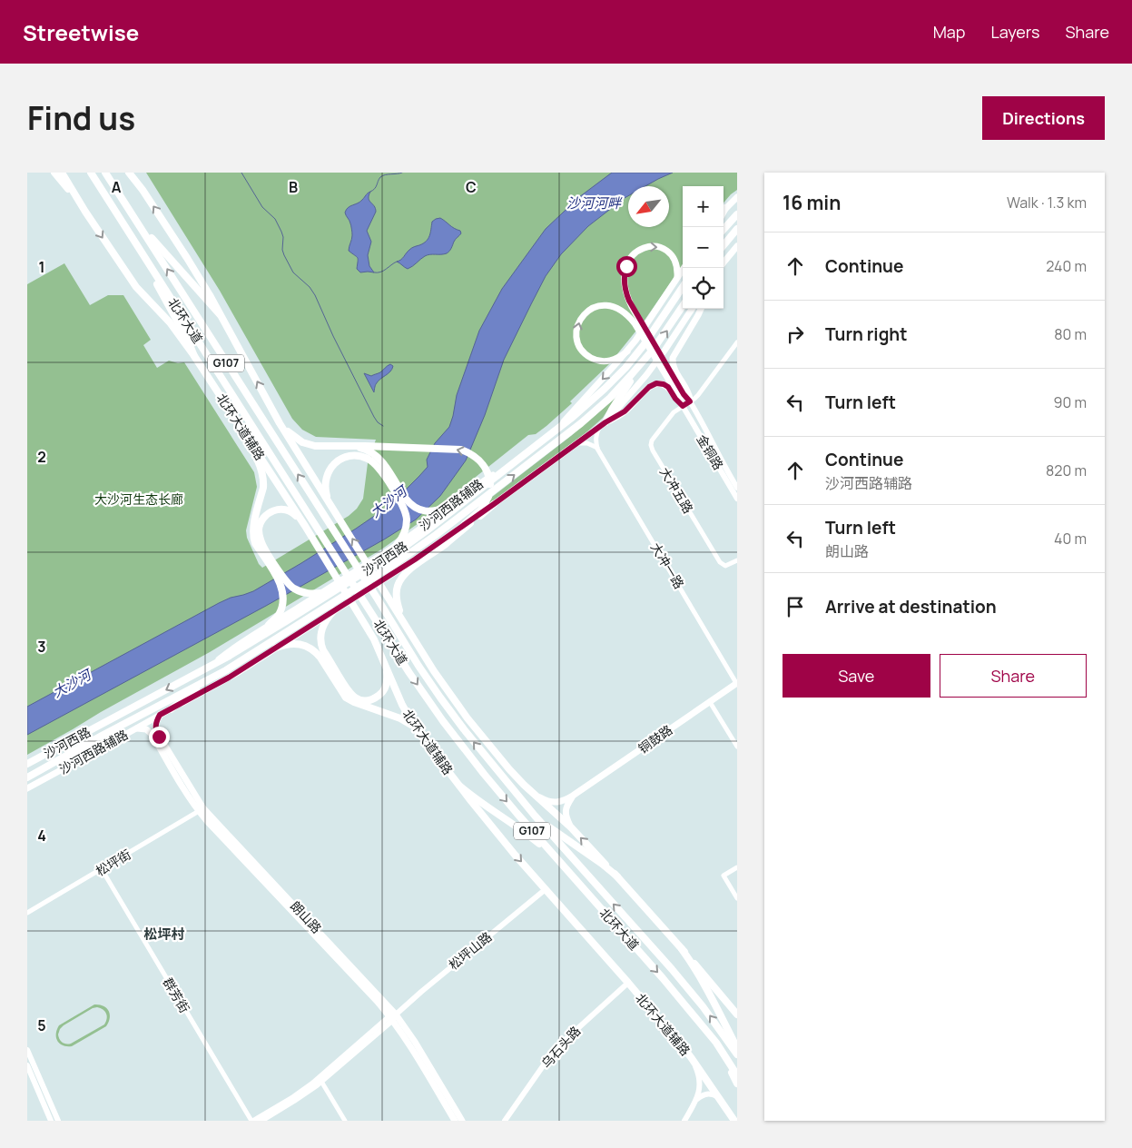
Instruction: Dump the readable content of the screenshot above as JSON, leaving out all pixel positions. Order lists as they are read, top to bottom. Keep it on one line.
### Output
{"streets":{"main road":["北环大道","G107","北环大道辅路","沙河西路辅路","沙河西路","铜鼓路","朗山路"],"street":["金铜路","大冲五路","大冲一路","松坪街","松坪山路","群芳街","乌石头路"]},"crossings":[["北环大道辅路","松坪山路"],["北环大道辅路","乌石头路"],["金铜路","大冲五路"],["沙河西路辅路","沙河西路"],["沙河西路辅路","朗山路"],["大冲一路","铜鼓路"],["松坪街","朗山路"],["松坪街","群芳街"],["朗山路","松坪山路"],["松坪山路","群芳街"]],"districts":["松坪村"],"water":["沙河河畔","大沙河"],"parks":["大沙河生态长廊"],"north":"bottom left","page":{"header":"Streetwise","nav":["Map","Layers","Share"],"title":"Find us","buttons":["Directions",["Save","Share"]],"heading":["16 min","Walk · 1.3 km"],"map_buttons":["+","−"],"list":[["Continue","240 m"],["Turn right","80 m"],["Turn left","90 m"],["Continue","沙河西路辅路","820 m"],["Turn left","朗山路","40 m"],"Arrive at destination"]},"grid":{"columns":["A","B","C"],"rows":["1","2","3","4","5"]}}
